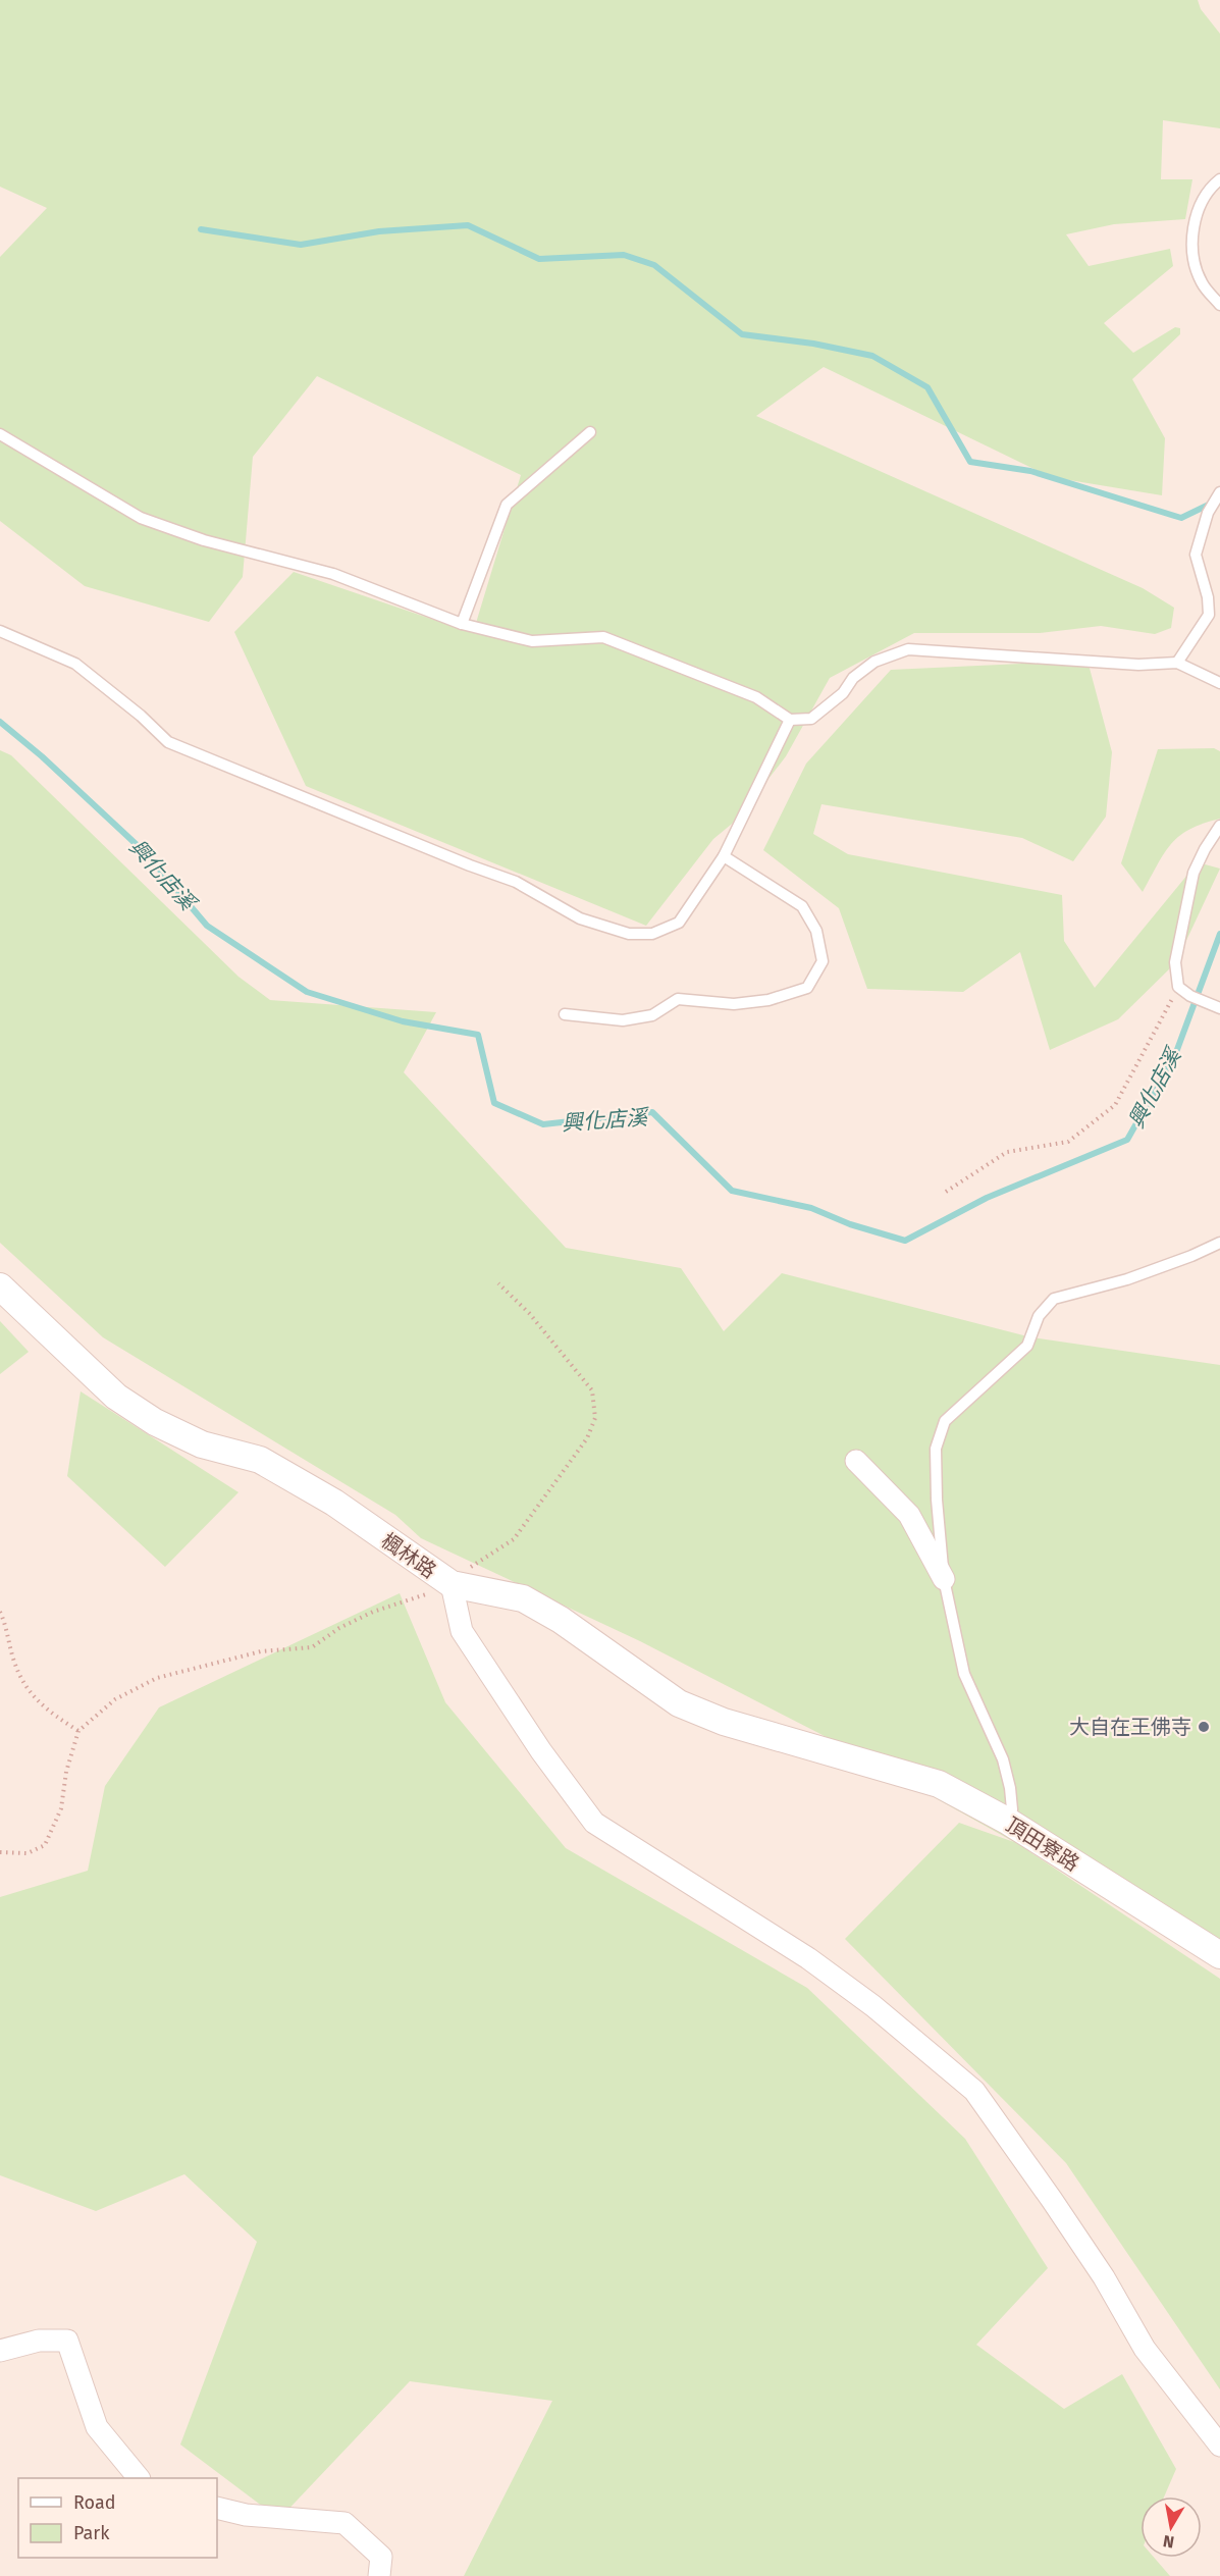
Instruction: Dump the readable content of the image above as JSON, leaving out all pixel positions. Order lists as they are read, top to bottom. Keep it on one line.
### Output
{"streets":{"street":["楓林路","頂田寮路"]},"crossings":[["楓林路","頂田寮路"]],"water":["興化店溪"],"places":["大自在王佛寺"],"legend":["Road","Park"],"north":"bottom"}
